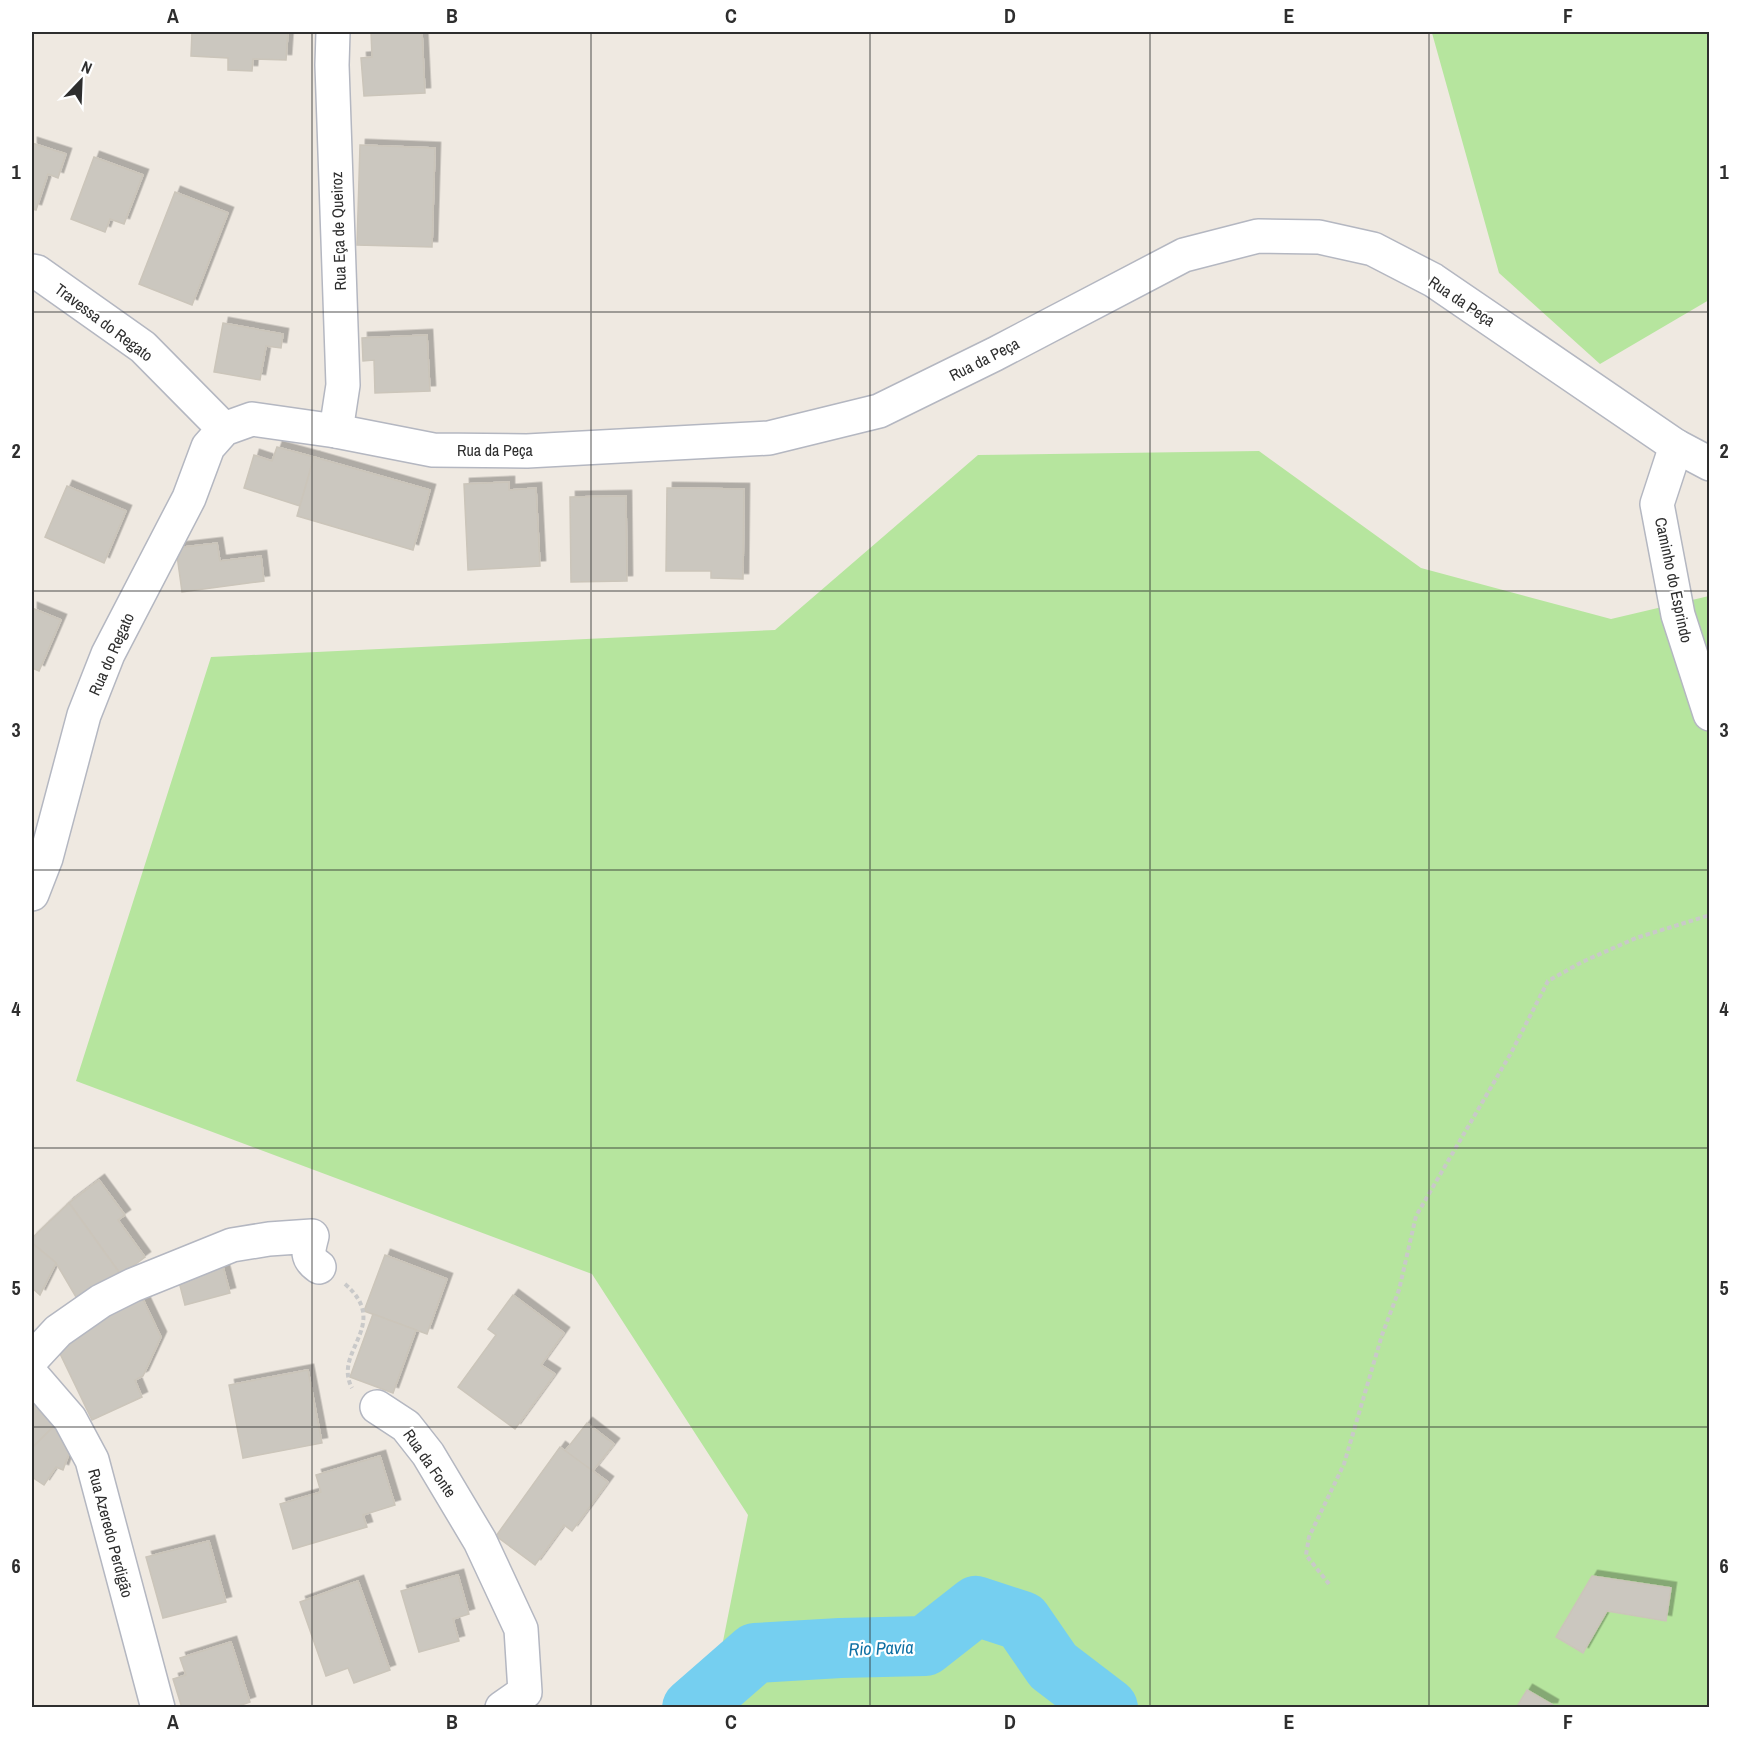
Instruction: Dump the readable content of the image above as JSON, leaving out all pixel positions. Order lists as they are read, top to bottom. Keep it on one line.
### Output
{"streets":{"street":["Rua Eça de Queiroz","Rua da Peça","Travessa do Regato","Caminho do Esprindo","Rua do Regato","Rua da Fonte","Rua Azeredo Perdigão"]},"crossings":[["Rua Eça de Queiroz","Rua da Peça"],["Rua da Peça","Travessa do Regato"],["Rua da Peça","Caminho do Esprindo"],["Rua da Peça","Rua do Regato"],["Travessa do Regato","Rua do Regato"]],"water":["Rio Pavia"],"north":"top right","grid":{"columns":["A","B","C","D","E","F"],"rows":["1","2","3","4","5","6"]}}
